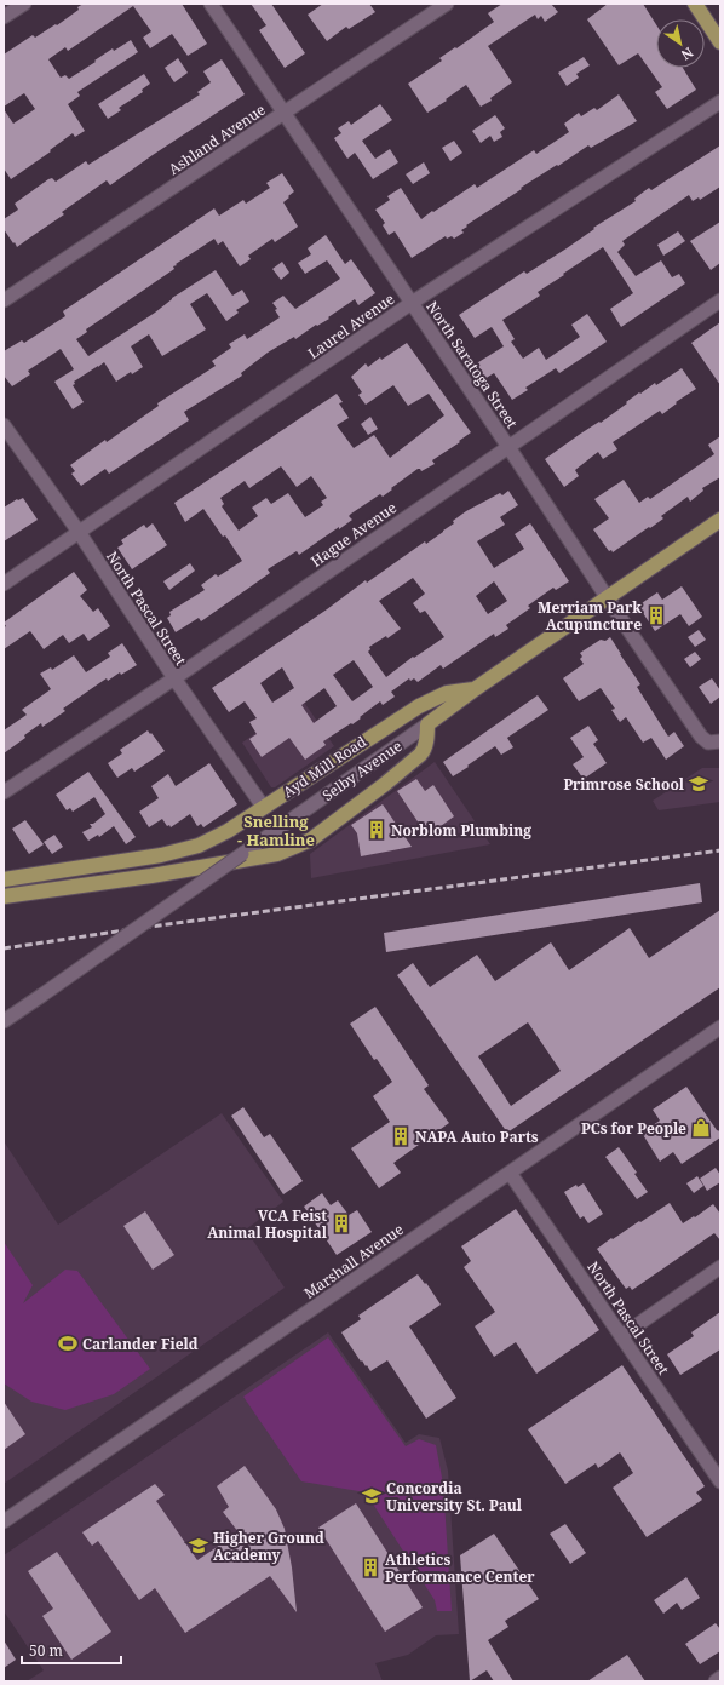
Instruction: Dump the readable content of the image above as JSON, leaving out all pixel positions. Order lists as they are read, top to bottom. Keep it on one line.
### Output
{"streets":{"main road":["Ayd Mill Road","Selby Avenue"],"street":["Ashland Avenue","Laurel Avenue","North Saratoga Street","Hague Avenue","North Pascal Street","Marshall Avenue"]},"crossings":[["Ashland Avenue","North Saratoga Street"],["Laurel Avenue","North Saratoga Street"],["Laurel Avenue","North Pascal Street"],["North Saratoga Street","Hague Avenue"],["North Saratoga Street","Selby Avenue"],["Hague Avenue","North Pascal Street"],["North Pascal Street","Ayd Mill Road"],["North Pascal Street","Marshall Avenue"],["Ayd Mill Road","Selby Avenue"]],"districts":["Snelling - Hamline"],"places":{"building":["Merriam Park Acupuncture","Norblom Plumbing","NAPA Auto Parts","VCA Feist Animal Hospital","Athletics Performance Center"],"school or university":["Primrose School","Concordia University St. Paul","Higher Ground Academy"],"shop":["PCs for People"],"sports":["Carlander Field"]},"scale_bar":"50 m","north":"bottom right"}
